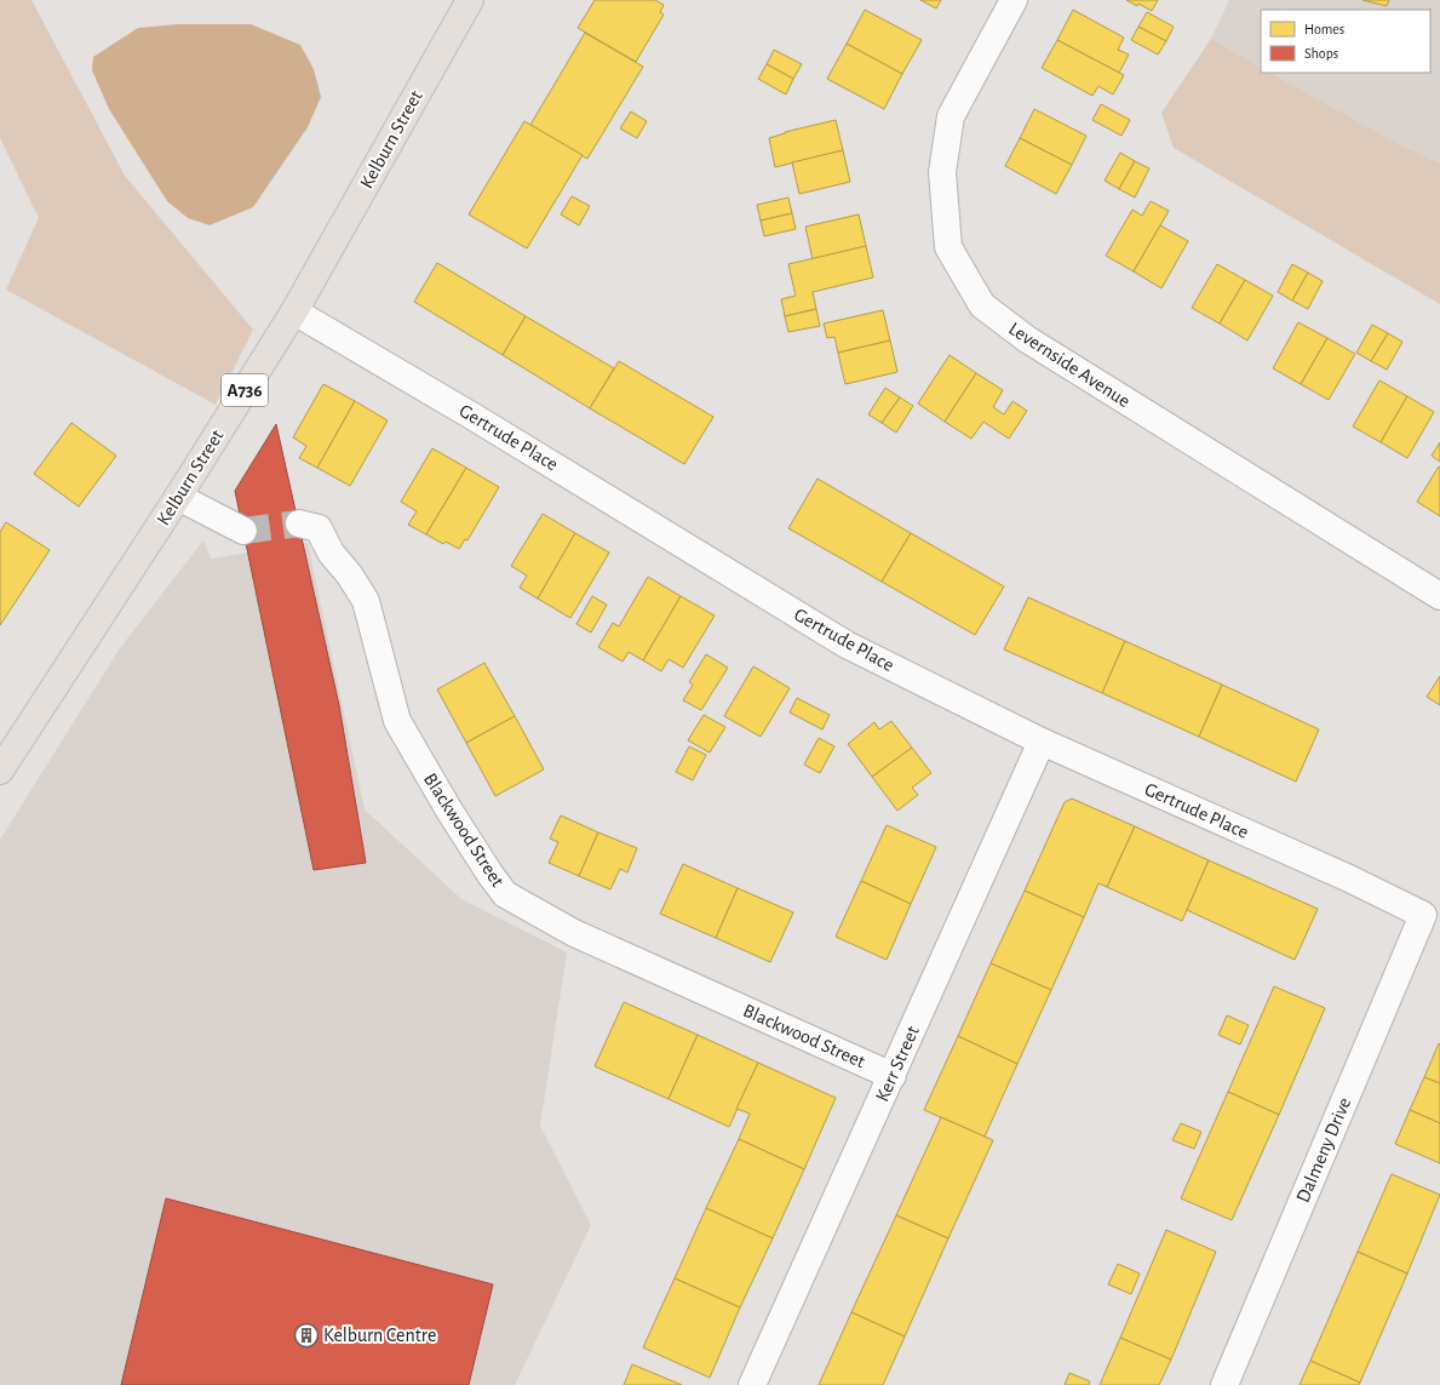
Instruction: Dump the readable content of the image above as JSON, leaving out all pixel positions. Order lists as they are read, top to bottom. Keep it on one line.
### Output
{"streets":{"main road":["Kelburn Street","A736"],"street":["Levernside Avenue","Gertrude Place","Blackwood Street","Kerr Street","Dalmeny Drive"]},"crossings":[["Kelburn Street","Gertrude Place"],["Gertrude Place","Kerr Street"],["Gertrude Place","Dalmeny Drive"],["Blackwood Street","Kerr Street"]],"places":{"building":["Kelburn Centre"]},"legend":["Homes","Shops"]}
